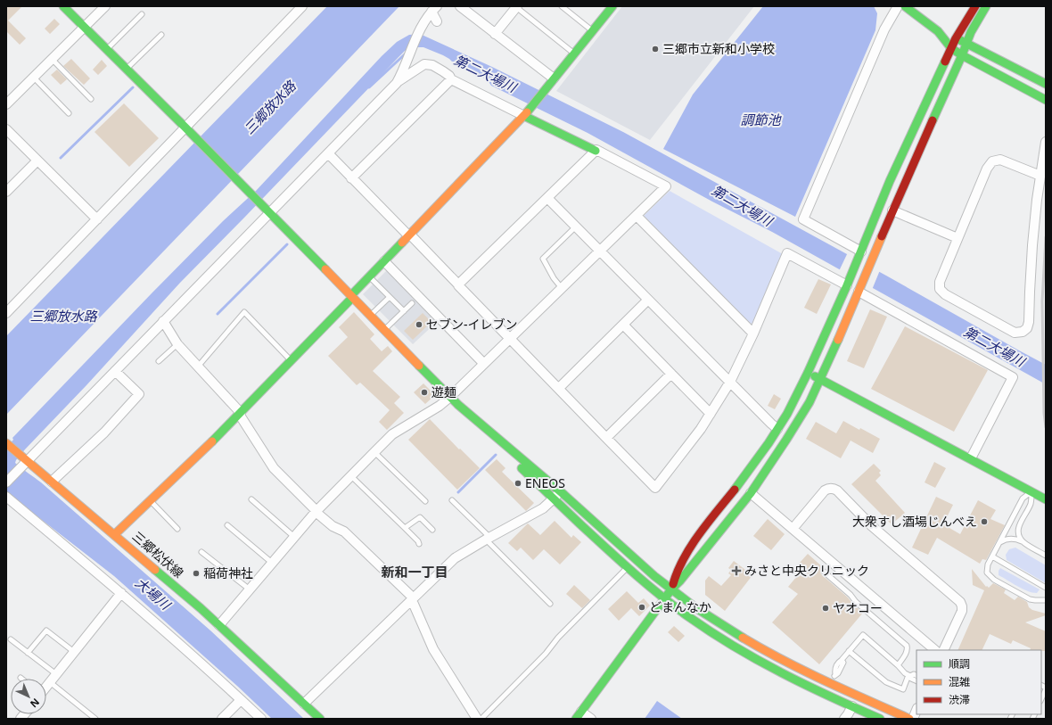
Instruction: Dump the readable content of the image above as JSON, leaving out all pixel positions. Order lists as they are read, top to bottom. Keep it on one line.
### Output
{"streets":{"street":["三郷松伏線"]},"districts":["新和一丁目"],"water":["第二大場川","三郷放水路","調節池","大場川"],"places":{"other":["三郷市立新和小学校","セブン-イレブン","遊麺","ENEOS","大衆すし酒場じんべえ","稲荷神社","どまんなか","ヤオコー"],"health":["みさと中央クリニック"]},"legend":["順調","混雑","渋滞"],"north":"bottom right"}
